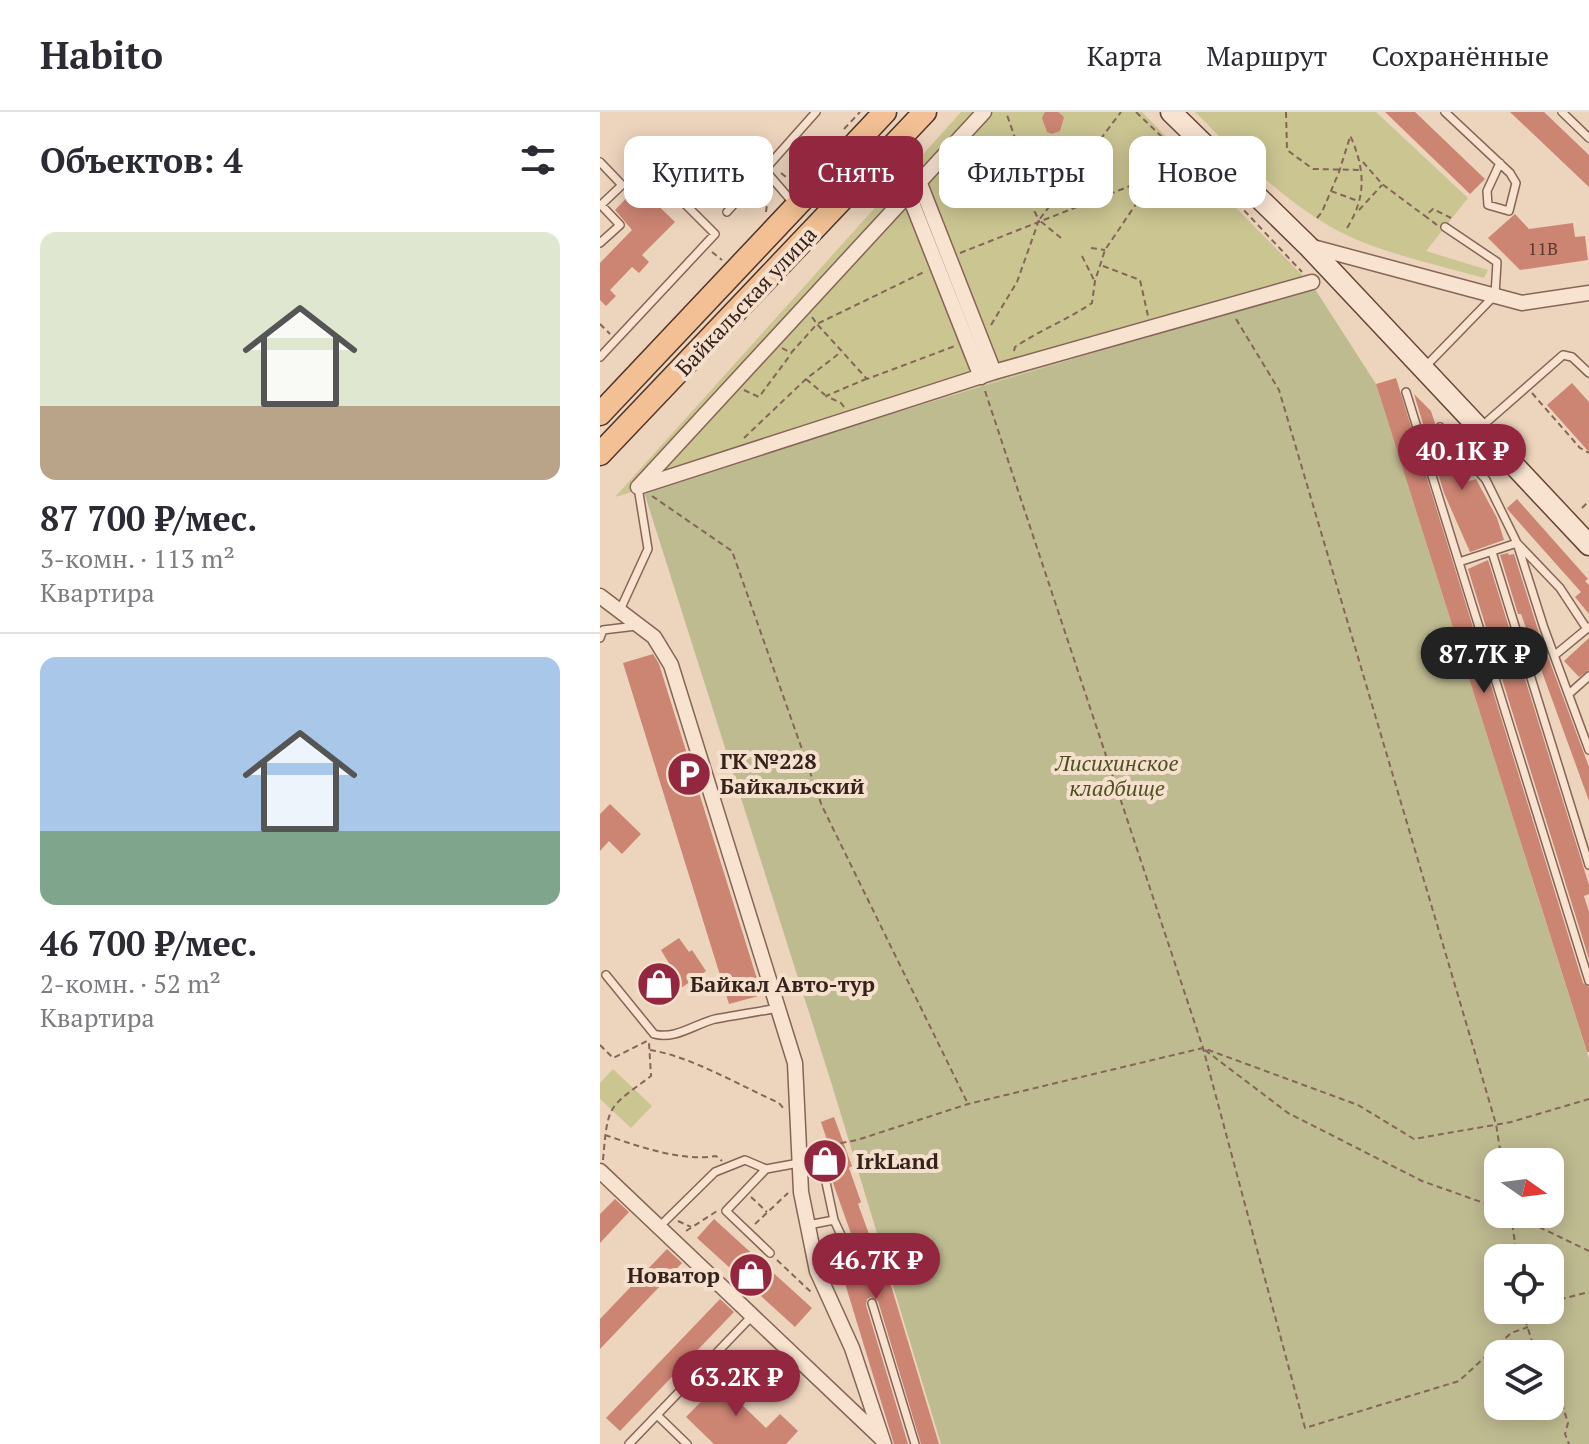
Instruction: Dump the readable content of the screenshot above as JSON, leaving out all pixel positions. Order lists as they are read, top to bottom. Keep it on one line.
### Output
{"streets":{"main road":["Байкальская улица"]},"parks":["Лисихинское кладбище"],"places":{"parking":["ГК №228 Байкальский"],"shop":["Байкал Авто-тур","IrkLand","Новатор"]},"house_numbers":["11В"],"north":"right","page":{"header":"Habito","nav":["Карта","Маршрут","Сохранённые"],"heading":"Объектов: 4","chip":["Купить","Снять","Фильтры","Новое"],"list":[{"name":"87 700 ₽/мес.","note":"3-комн. · 113 m² · Квартира"},{"name":"46 700 ₽/мес.","note":"2-комн. · 52 m² · Квартира"}],"price":["40.1K ₽","87.7K ₽","46.7K ₽","63.2K ₽"]}}
